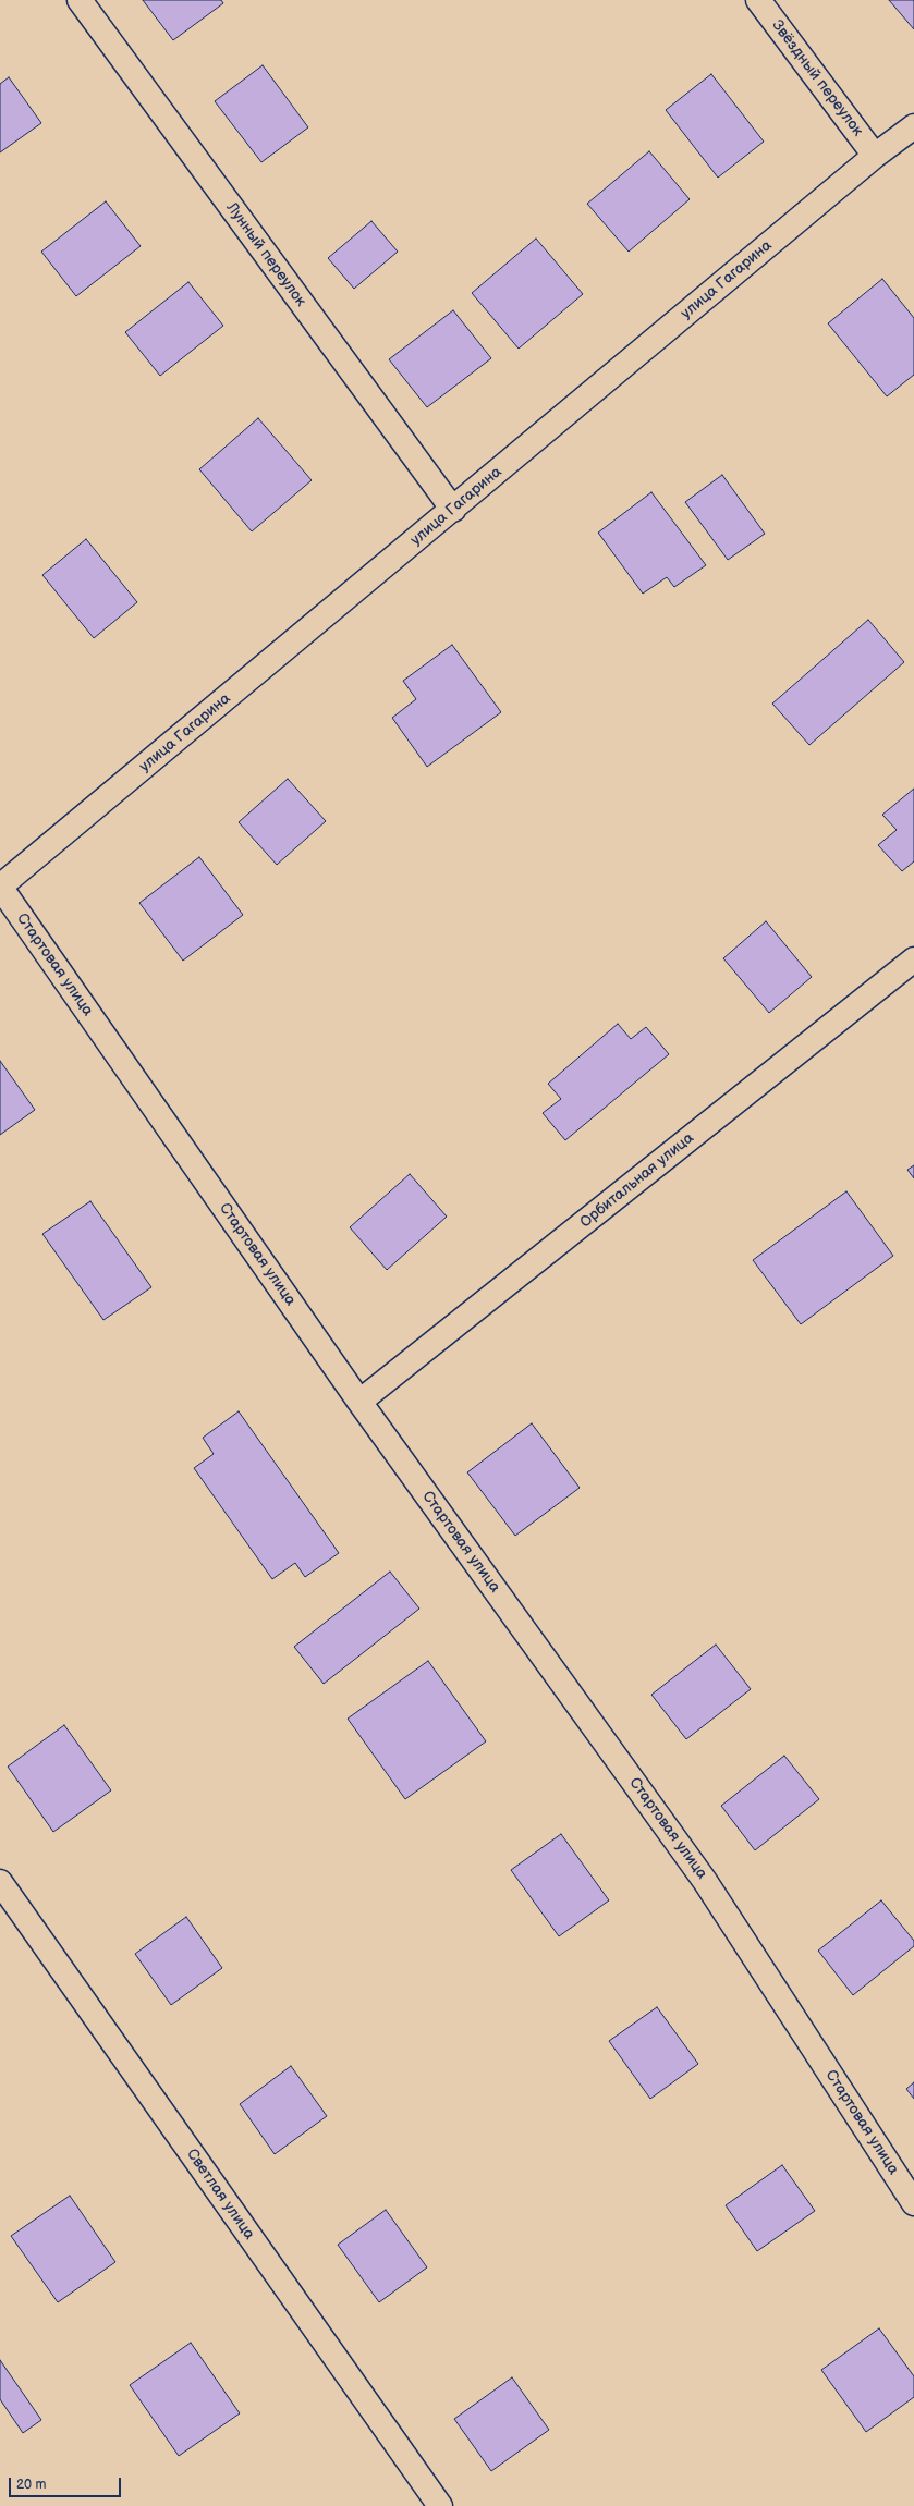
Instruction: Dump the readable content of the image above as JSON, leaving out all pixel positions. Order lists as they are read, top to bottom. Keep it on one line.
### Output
{"streets":{"street":["Звёздный переулок","Лунный переулок","улица Гагарина","Стартовая улица","Орбитальная улица","Светлая улица"]},"crossings":[["Звёздный переулок","улица Гагарина"],["Лунный переулок","улица Гагарина"],["улица Гагарина","Стартовая улица"],["Стартовая улица","Орбитальная улица"]],"scale_bar":"20 m"}
